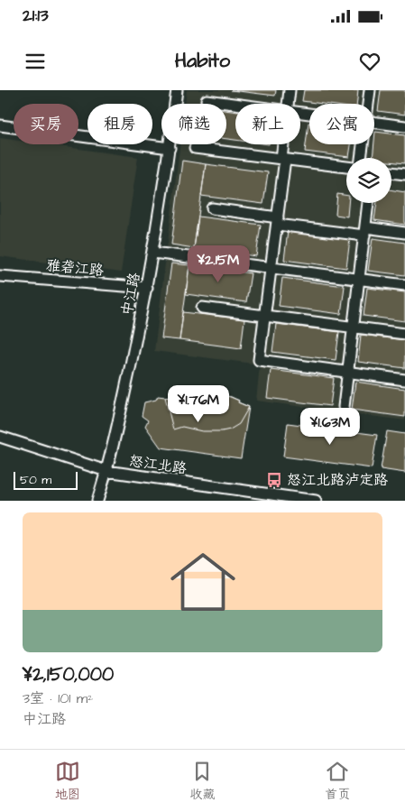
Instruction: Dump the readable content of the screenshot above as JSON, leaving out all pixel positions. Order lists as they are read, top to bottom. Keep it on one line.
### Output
{"streets":{"street":["雅砻江路","中江路","怒江北路"]},"crossings":[["雅砻江路","中江路"],["中江路","怒江北路"]],"places":{"bus stop":["怒江北路泸定路"]},"scale_bar":"50 m","page":{"status":"21:13","header":"Habito","chip":["买房","租房","筛选","新上","公寓"],"price":["¥2.15M","¥1.76M","¥1.63M"],"scale":"50 m","list":[{"name":"¥2,150,000","note":"3室 · 101 m² · 中江路"}],"tabs":["地图","收藏","首页"]}}
